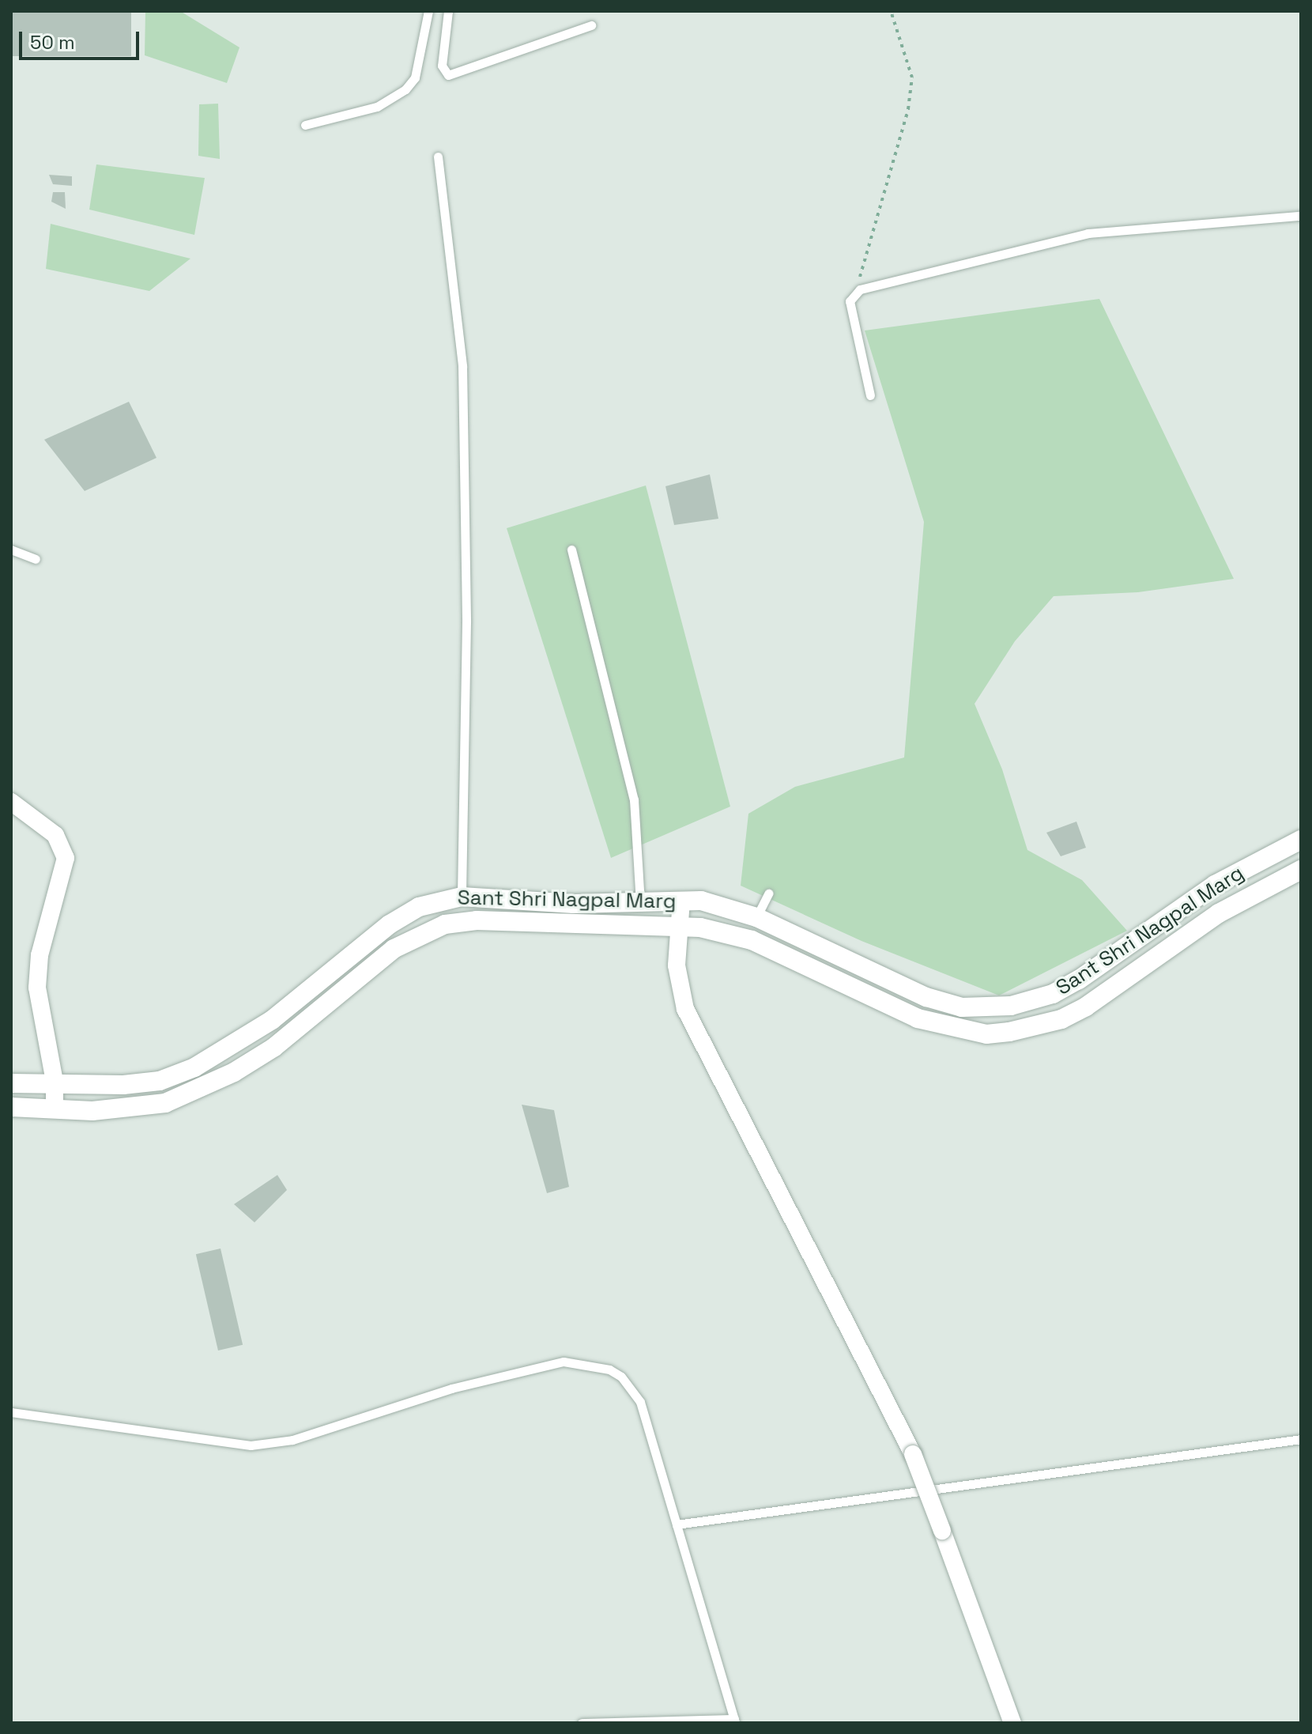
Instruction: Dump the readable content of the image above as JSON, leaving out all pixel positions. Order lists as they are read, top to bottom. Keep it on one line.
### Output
{"streets":{"street":["Sant Shri Nagpal Marg"]},"scale_bar":"50 m"}
